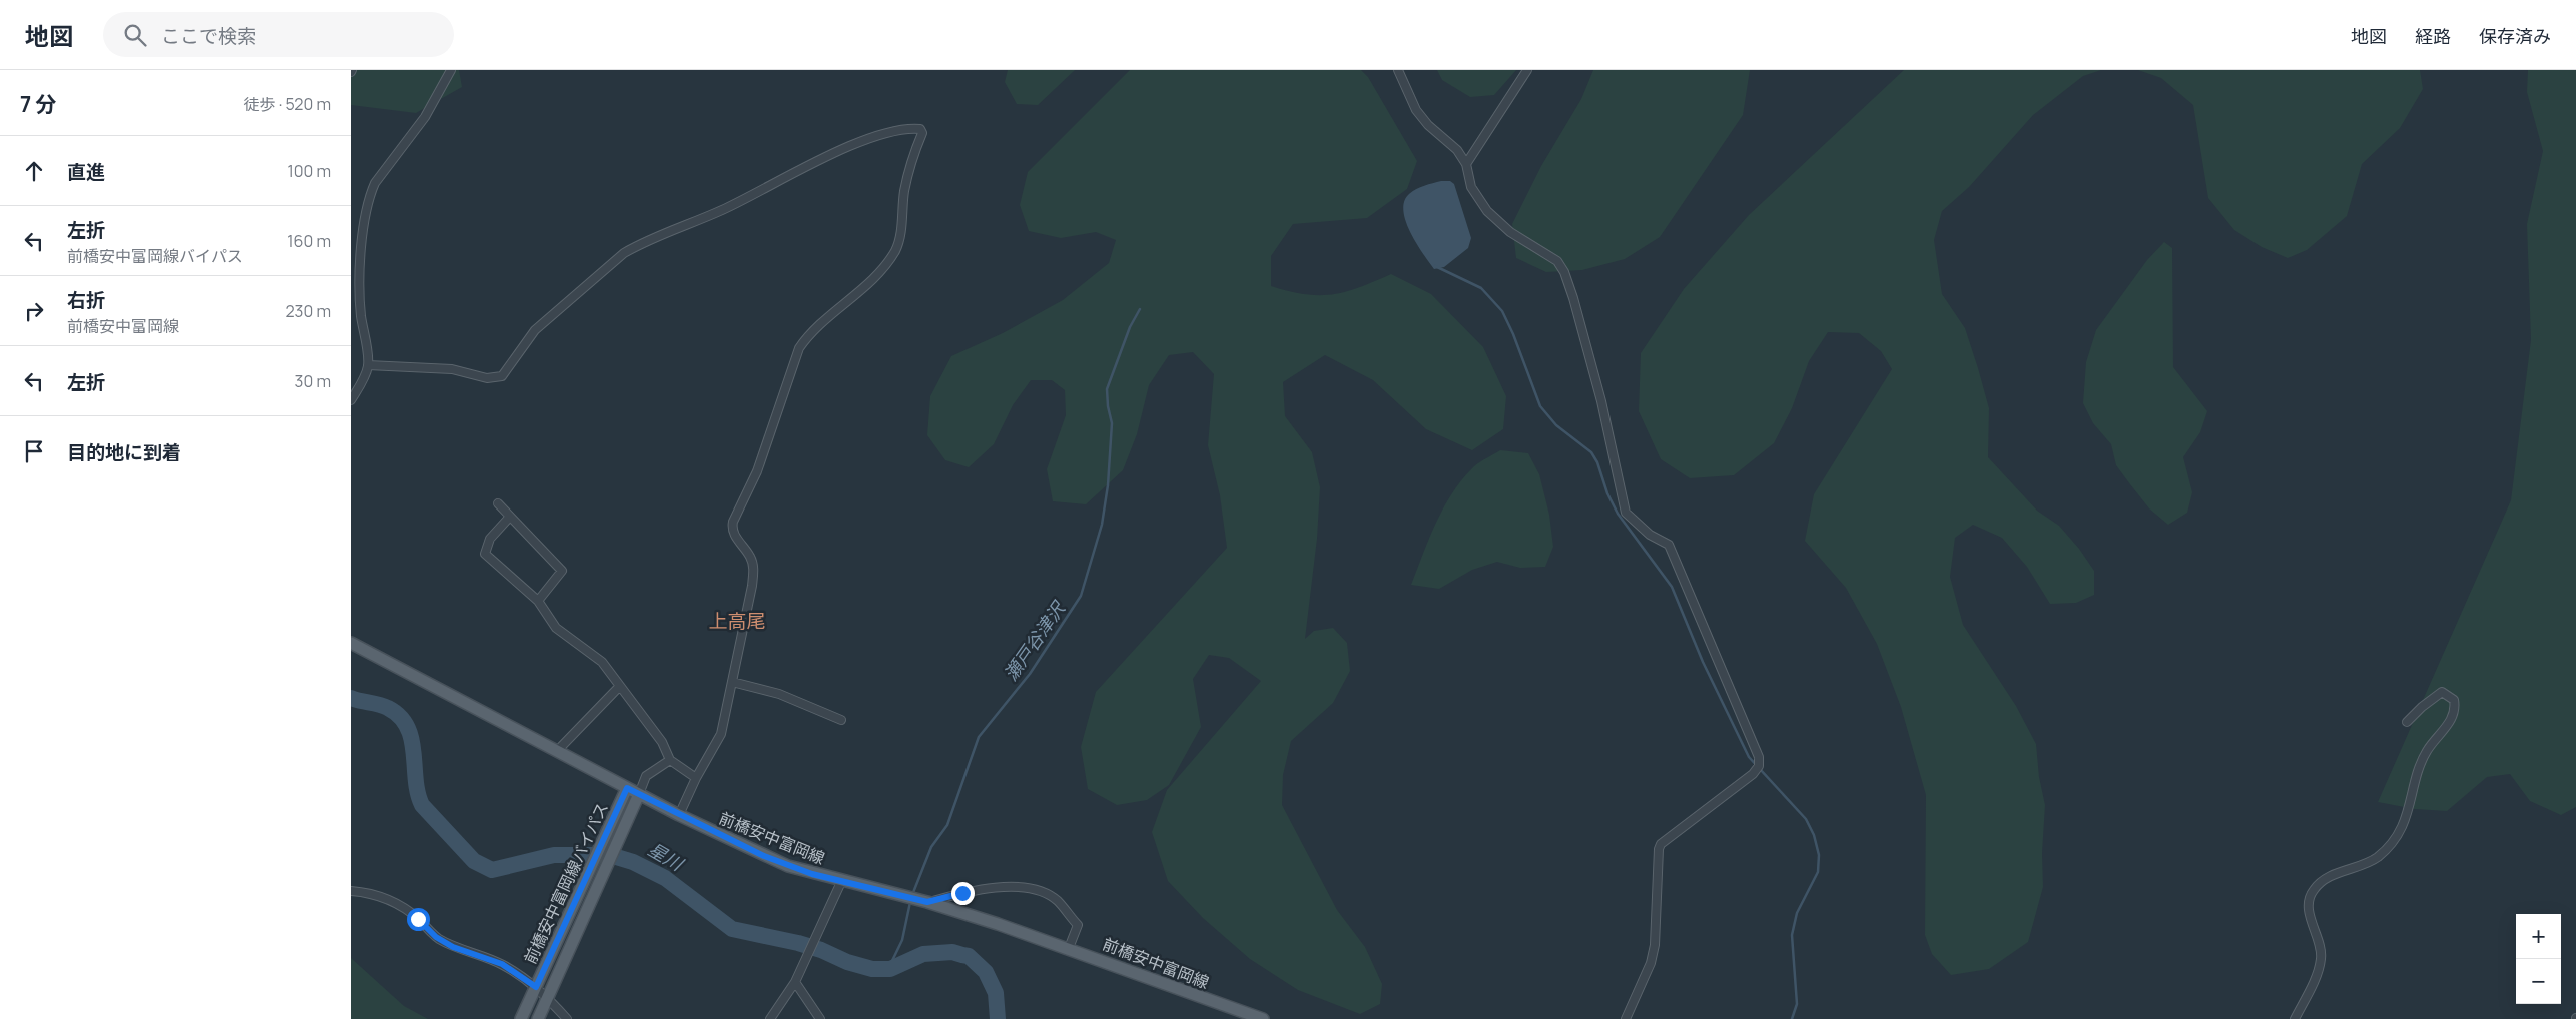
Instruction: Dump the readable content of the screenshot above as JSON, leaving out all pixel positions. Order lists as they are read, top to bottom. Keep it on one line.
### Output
{"streets":{"main road":["前橋安中富岡線","前橋安中富岡線バイパス"]},"crossings":[["前橋安中富岡線","前橋安中富岡線バイパス"]],"districts":["上高尾"],"water":["瀬戸谷津沢","星川"],"page":{"header":"地図","search":"ここで検索","nav":["地図","経路","保存済み"],"heading":["7 分","徒歩 · 520 m"],"list":[["直進","100 m"],["左折","前橋安中富岡線バイパス","160 m"],["右折","前橋安中富岡線","230 m"],["左折","30 m"],"目的地に到着"],"map_buttons":["+","−"]}}
